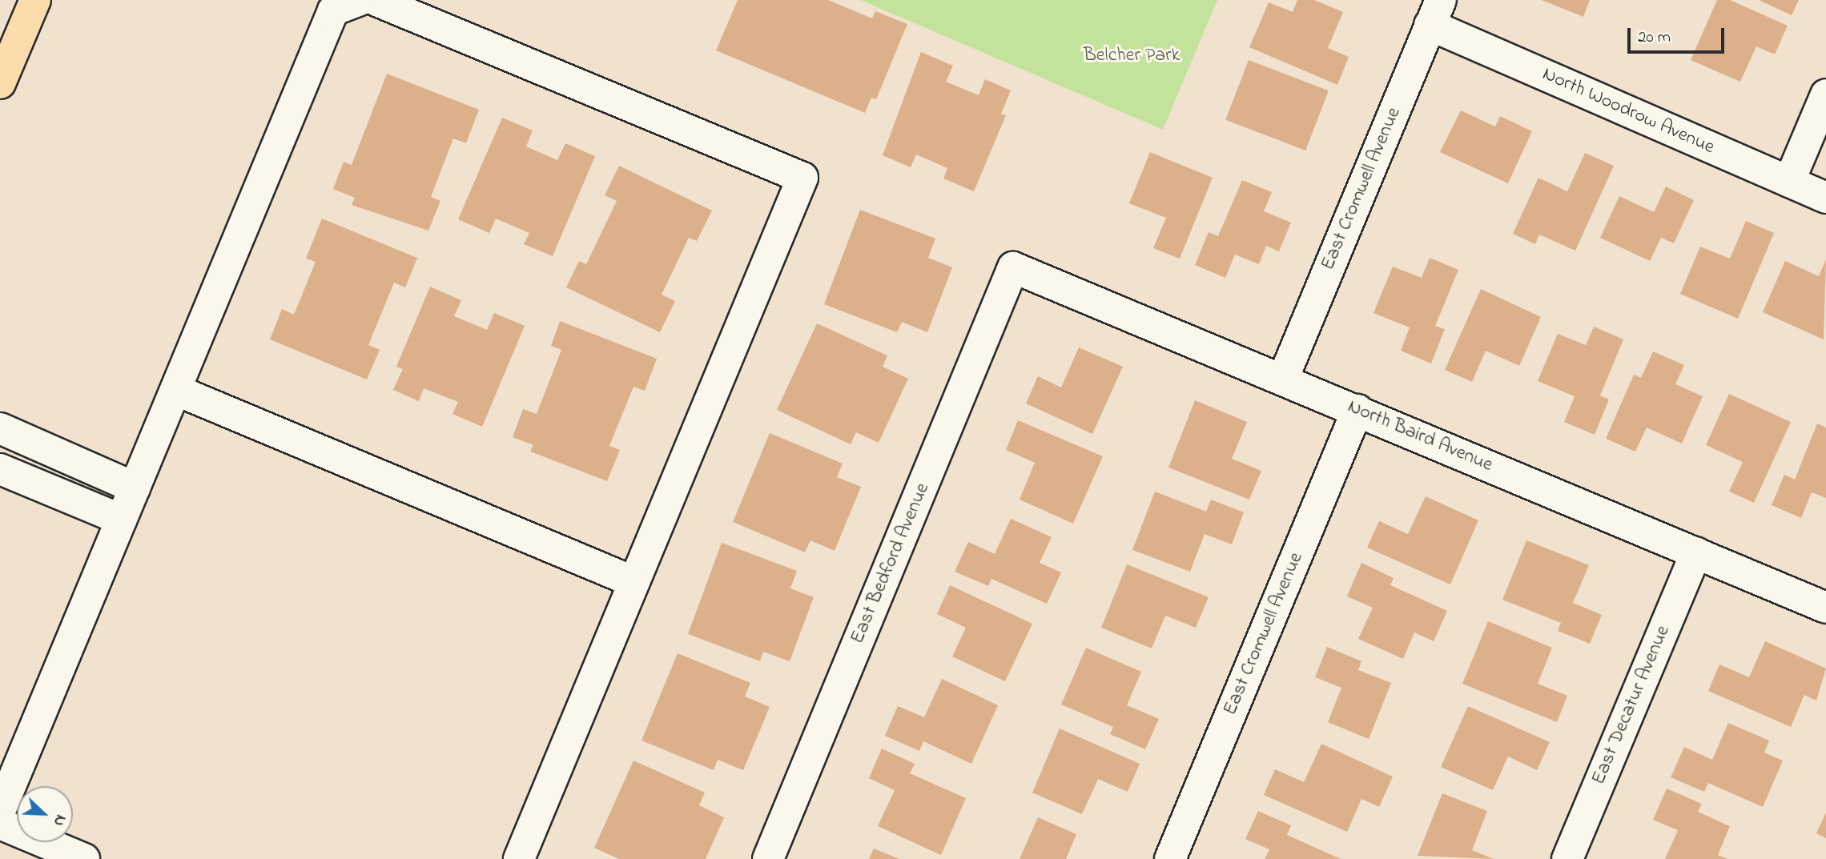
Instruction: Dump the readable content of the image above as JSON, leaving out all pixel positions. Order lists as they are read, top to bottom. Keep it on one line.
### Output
{"streets":{"street":["North Woodrow Avenue","East Cromwell Avenue","North Baird Avenue","East Bedford Avenue","East Decatur Avenue"]},"crossings":[["North Woodrow Avenue","East Cromwell Avenue"],["East Cromwell Avenue","North Baird Avenue"],["North Baird Avenue","East Bedford Avenue"],["North Baird Avenue","East Decatur Avenue"]],"parks":["Belcher Park"],"scale_bar":"20 m","north":"bottom right"}
